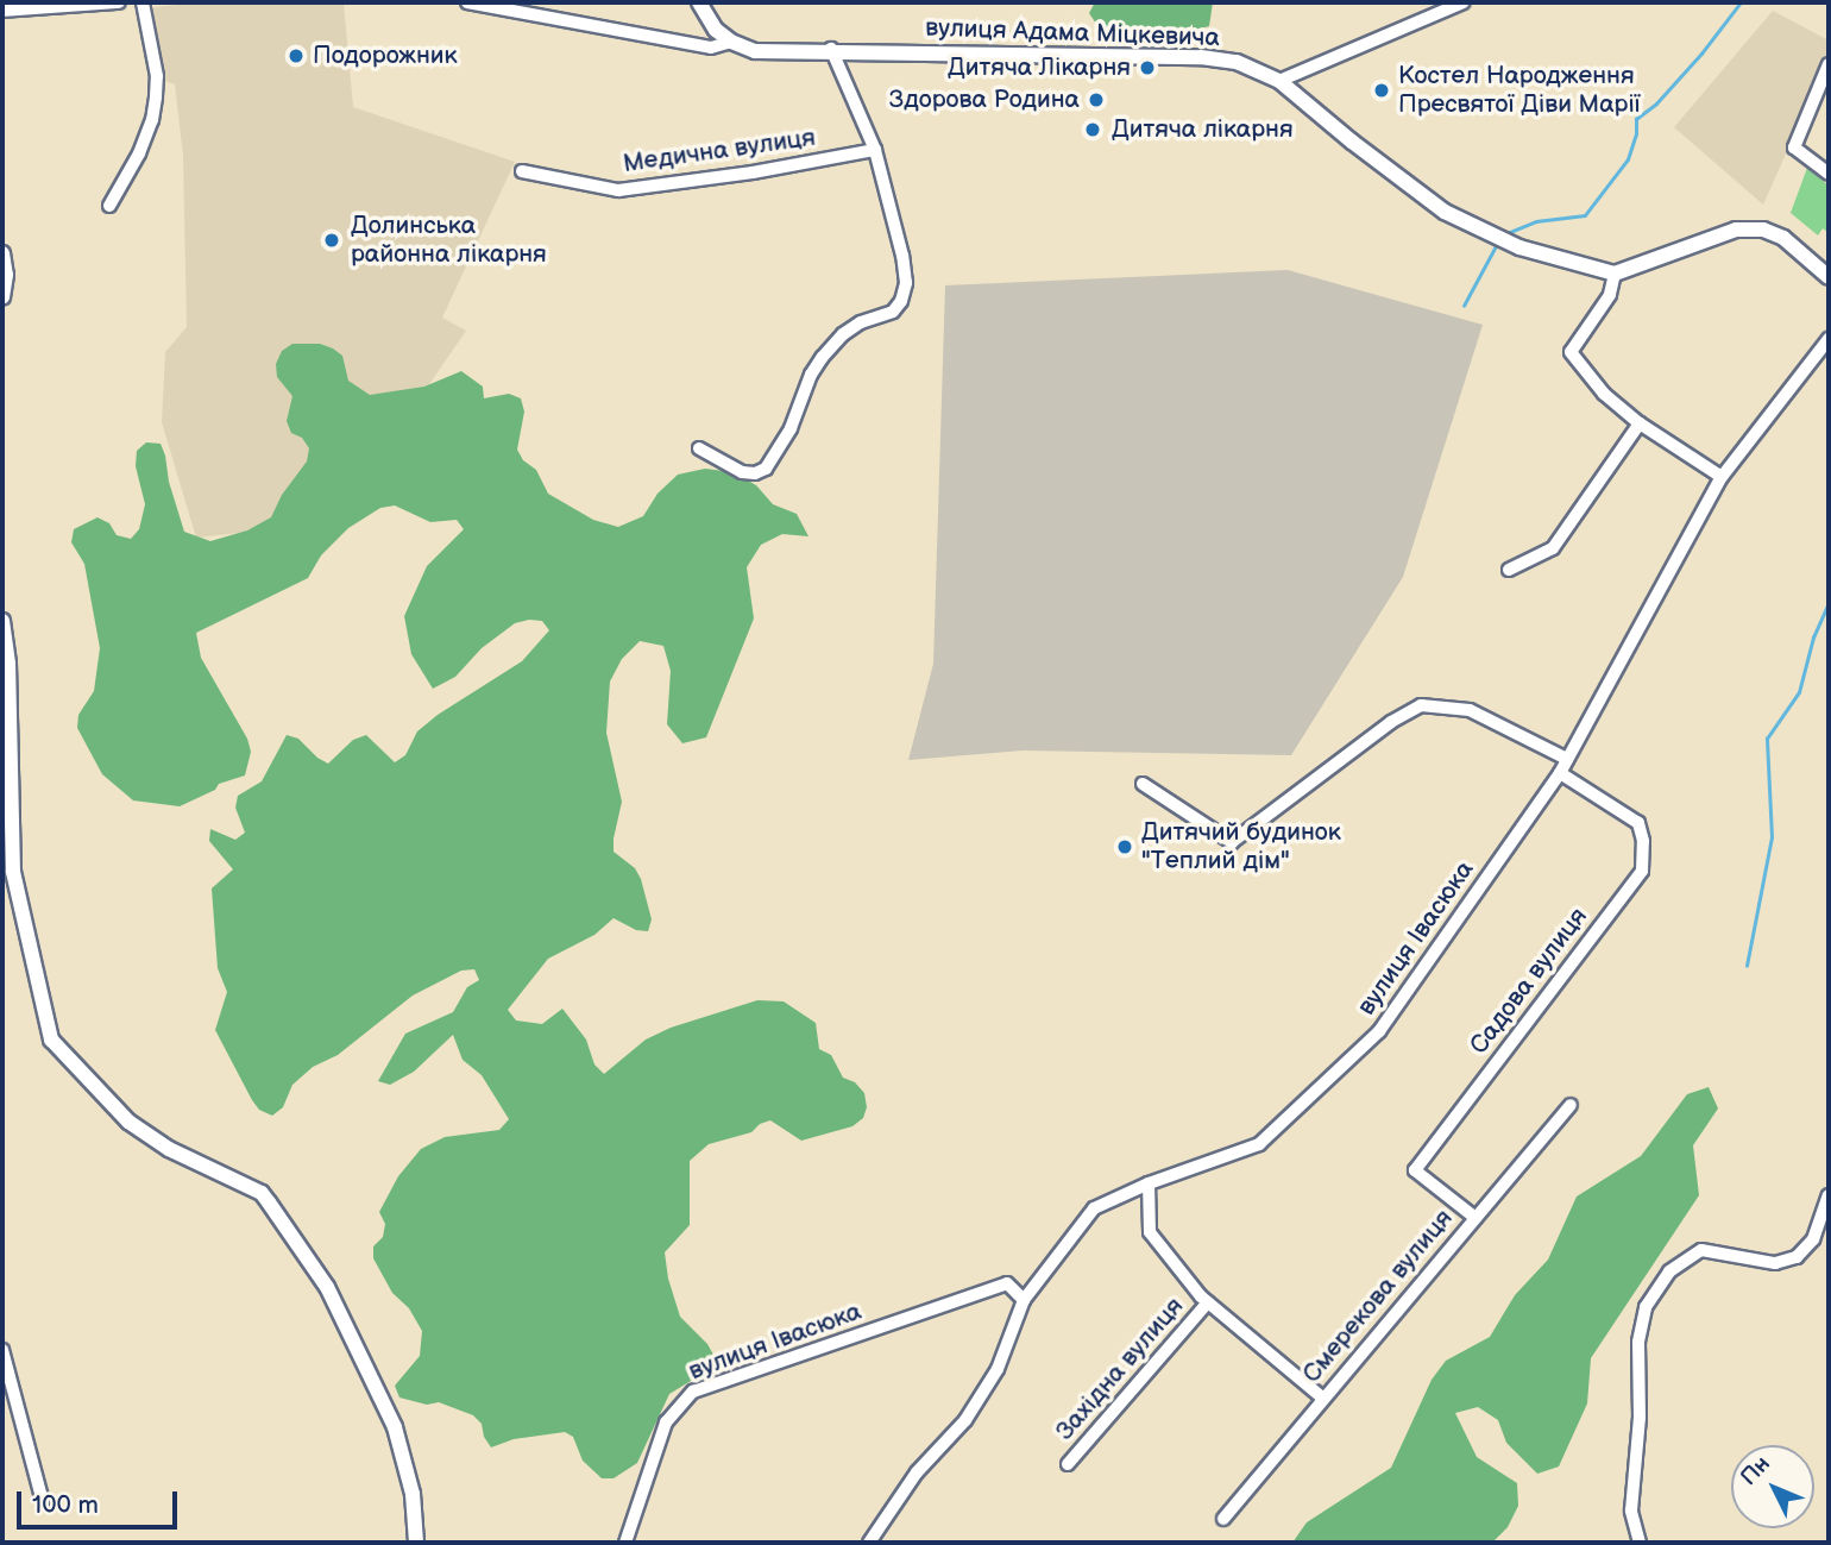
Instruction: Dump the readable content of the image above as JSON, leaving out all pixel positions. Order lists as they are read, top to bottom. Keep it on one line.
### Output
{"streets":{"street":["вулиця Адама Міцкевича","Медична вулиця","вулиця Івасюка","Садова вулиця","Смерекова вулиця","Західна вулиця"]},"crossings":[["вулиця Івасюка","Садова вулиця"],["Садова вулиця","Смерекова вулиця"]],"places":["Подорожник","Дитяча Лікарня","Костел Народження Пресвятої Діви Марії","Здорова Родина","Дитяча лікарня","Долинська районна лікарня","Дитячий будинок \"Теплий дім\""],"scale_bar":"100 m","north":"top left"}
